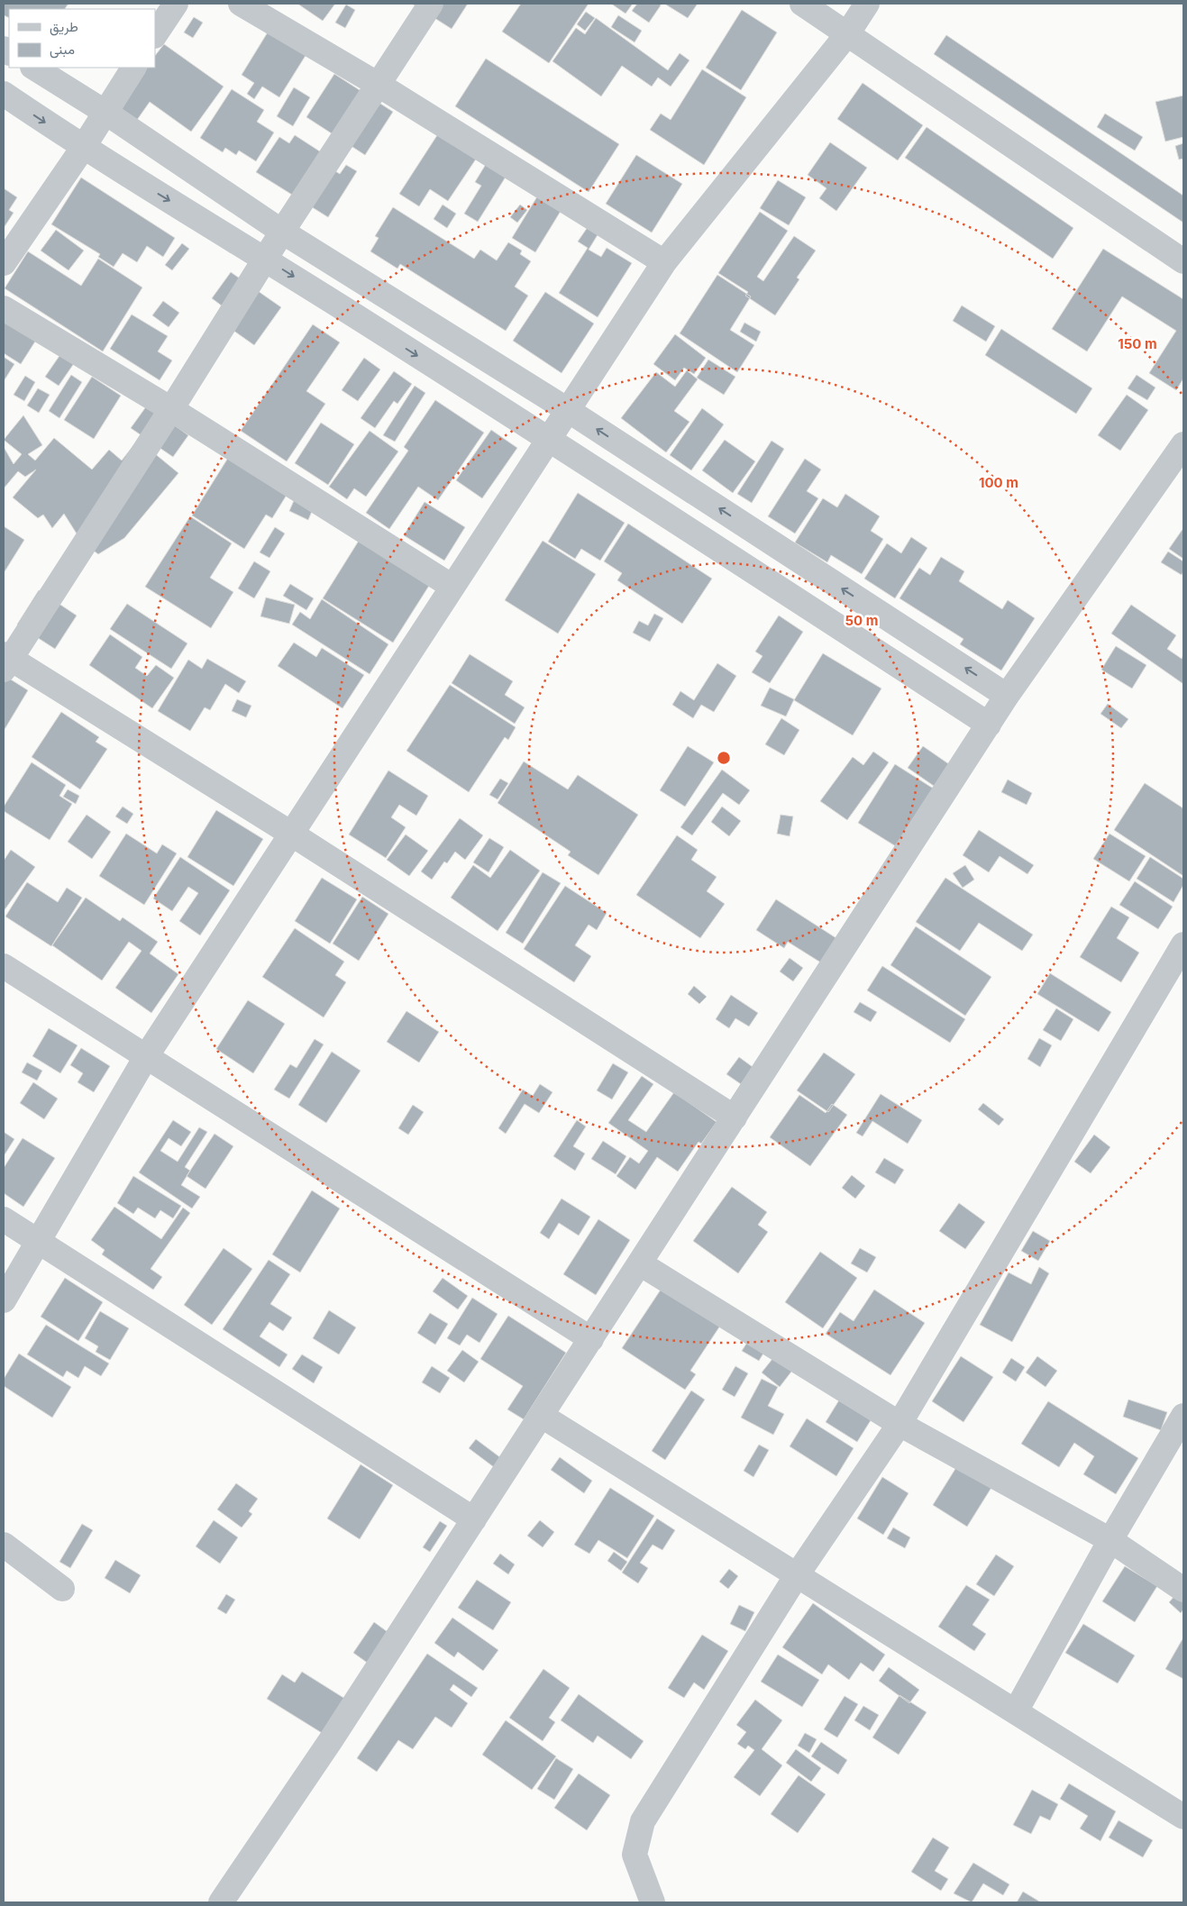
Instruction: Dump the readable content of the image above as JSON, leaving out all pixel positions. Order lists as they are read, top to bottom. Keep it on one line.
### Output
{"legend":["طريق","مبنى"],"rings":["150 m","100 m","50 m"]}
